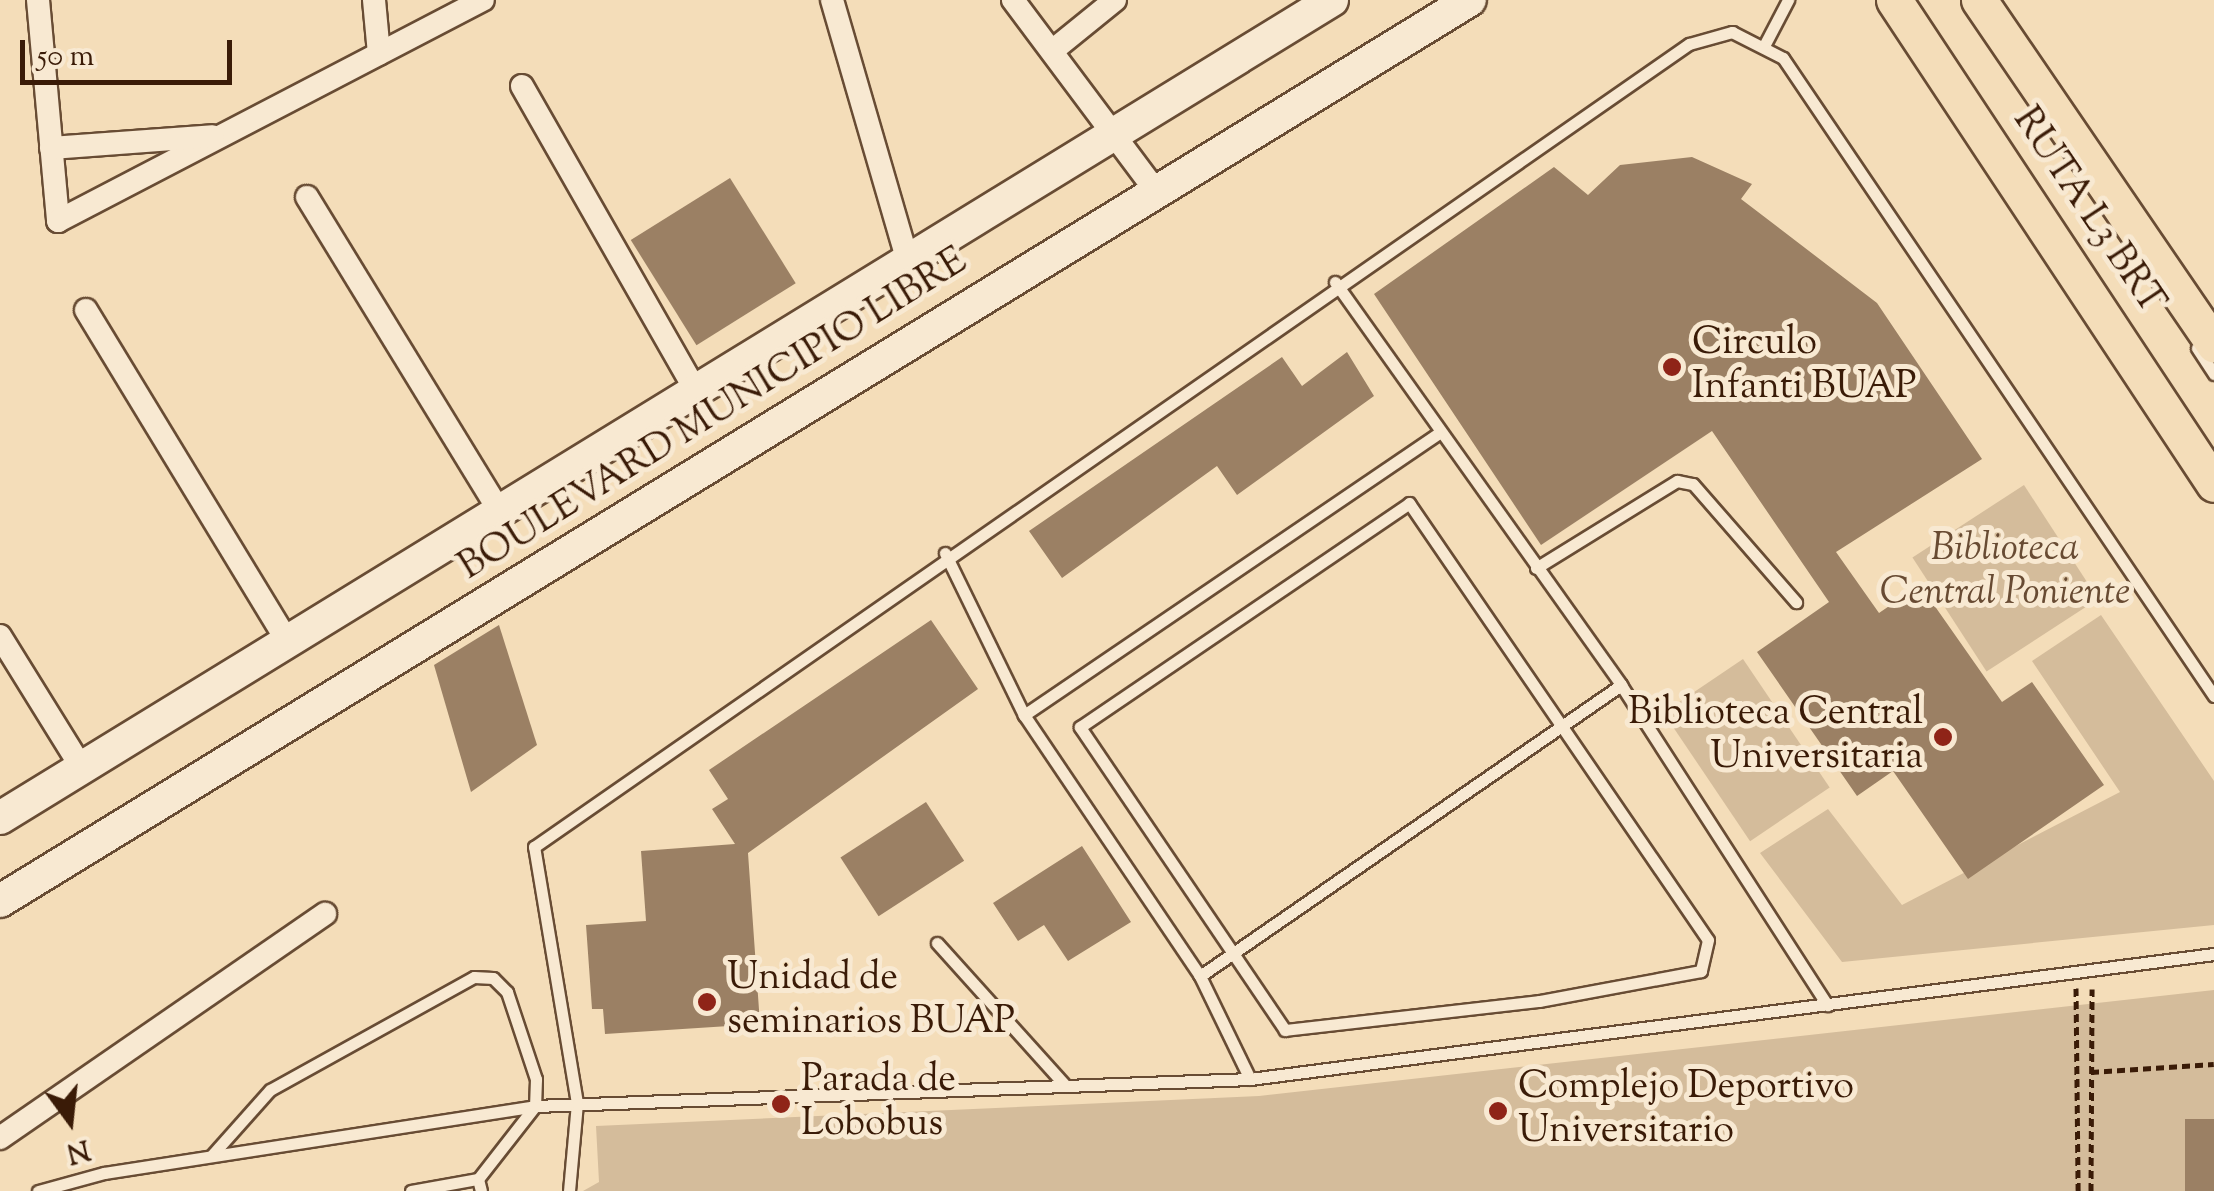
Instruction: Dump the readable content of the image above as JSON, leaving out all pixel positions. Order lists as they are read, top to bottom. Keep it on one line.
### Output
{"streets":{"main road":["BOULEVARD MUNICIPIO LIBRE"],"lane":["RUTA L3 BRT"]},"parks":["Biblioteca Central Poniente"],"places":["Circulo Infanti BUAP","Biblioteca Central Universitaria","Unidad de seminarios BUAP","Parada de Lobobus","Complejo Deportivo Universitario"],"scale_bar":"50 m","north":"bottom"}
